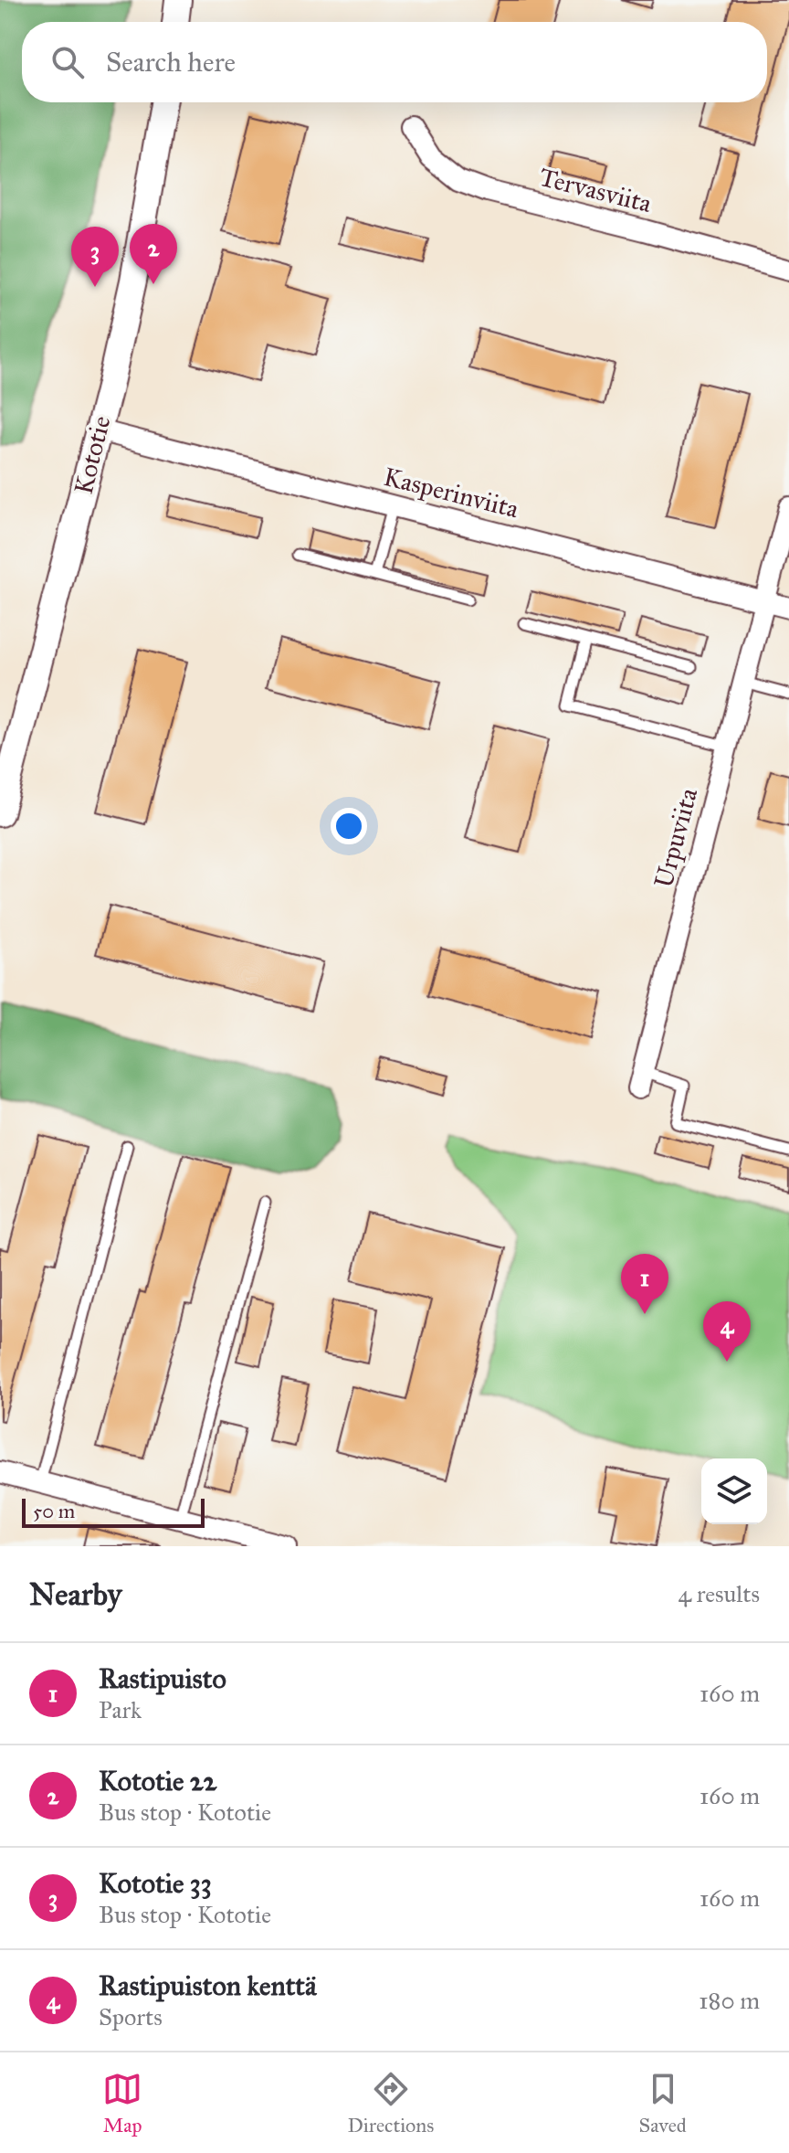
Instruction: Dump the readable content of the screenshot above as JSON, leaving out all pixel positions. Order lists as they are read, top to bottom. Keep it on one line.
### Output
{"streets":{"street":["Tervasviita","Kototie","Kasperinviita","Urpuviita"]},"crossings":[["Kototie","Kasperinviita"],["Kasperinviita","Urpuviita"]],"scale_bar":"50 m","page":{"search":"Search here","pins":["2","3","1","4"],"scale":"50 m","heading":["Nearby","4 results"],"list":[{"mark":"1","name":"Rastipuisto","note":"Park","value":"160 m"},{"mark":"2","name":"Kototie 22","note":"Bus stop · Kototie","value":"160 m"},{"mark":"3","name":"Kototie 33","note":"Bus stop · Kototie","value":"160 m"},{"mark":"4","name":"Rastipuiston kenttä","note":"Sports","value":"180 m"}],"nav":["Map","Directions","Saved"]}}
